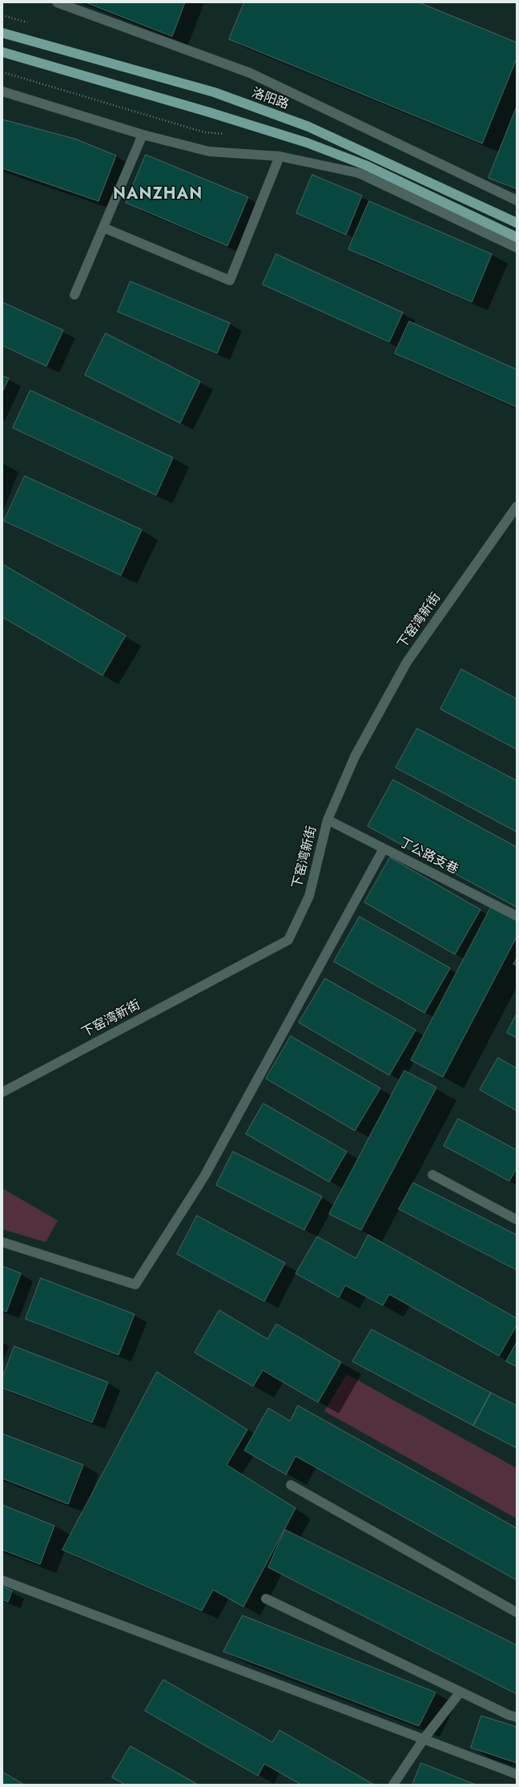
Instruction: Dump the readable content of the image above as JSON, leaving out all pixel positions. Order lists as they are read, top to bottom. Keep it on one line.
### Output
{"streets":{"main road":["洛阳路"],"street":["下窑湾新街","丁公路支巷"]},"crossings":[["下窑湾新街","丁公路支巷"]],"districts":["NANZHAN"]}
